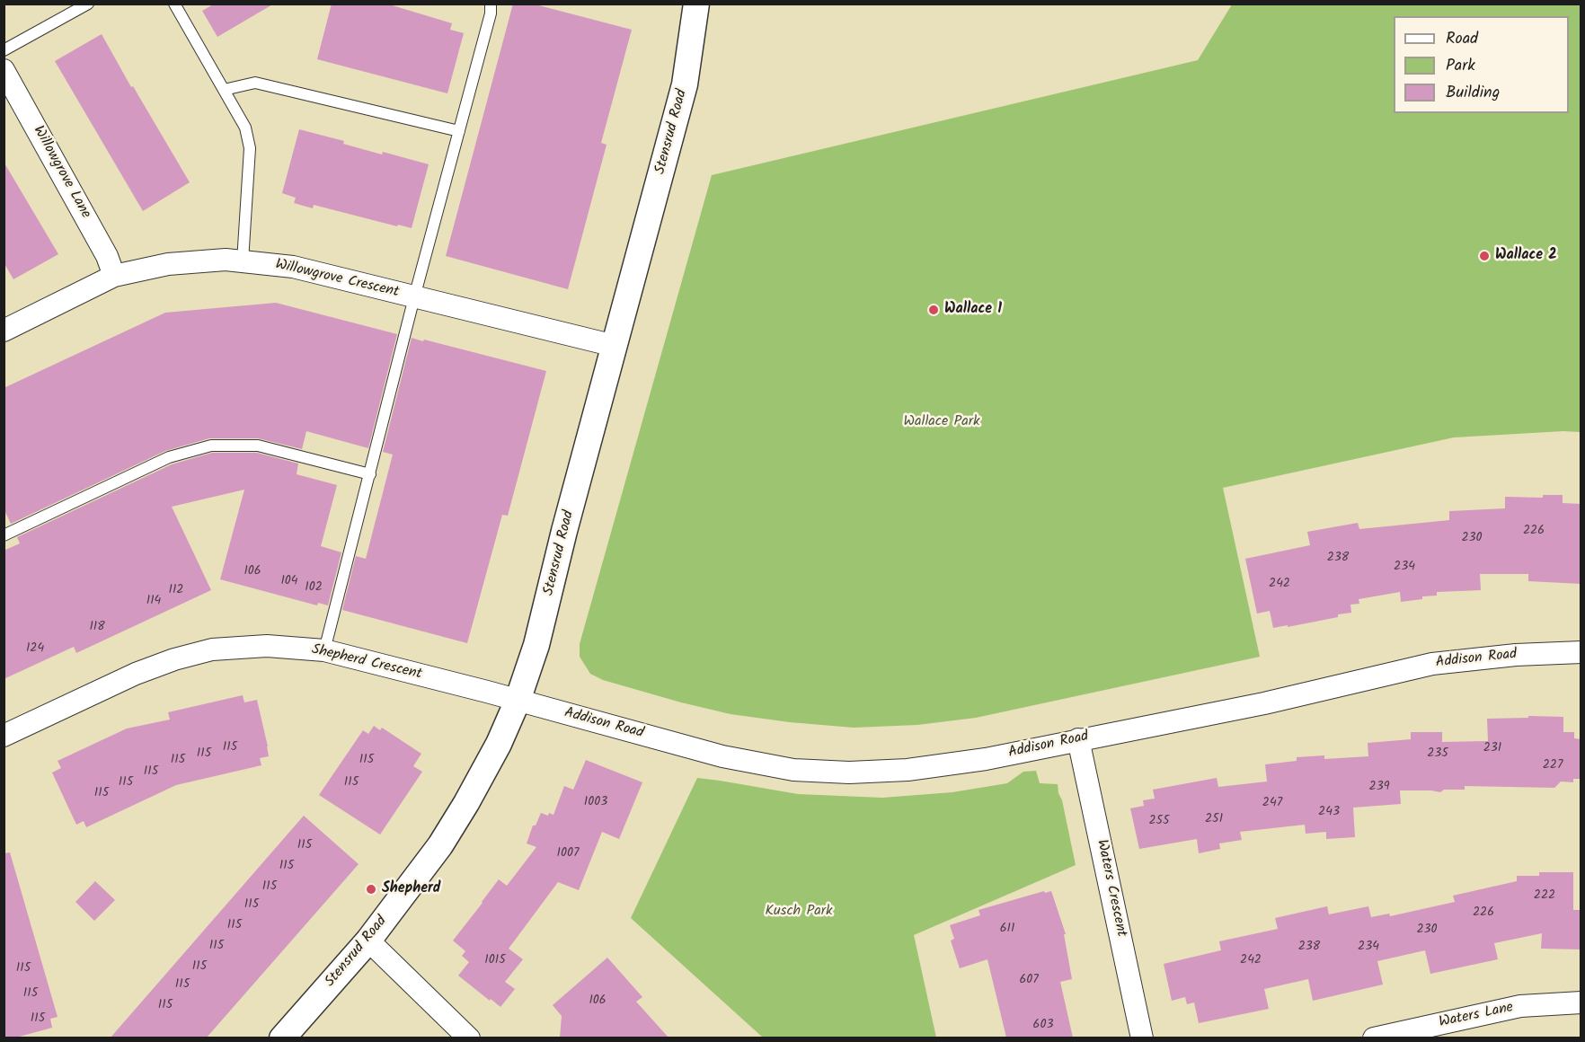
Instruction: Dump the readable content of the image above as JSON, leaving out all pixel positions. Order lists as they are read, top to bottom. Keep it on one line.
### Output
{"streets":{"street":["Stensrud Road","Willowgrove Lane","Willowgrove Crescent","Addison Road","Shepherd Crescent","Waters Crescent","Waters Lane"]},"crossings":[["Stensrud Road","Willowgrove Crescent"],["Stensrud Road","Addison Road"],["Stensrud Road","Shepherd Crescent"],["Willowgrove Lane","Willowgrove Crescent"],["Addison Road","Shepherd Crescent"],["Addison Road","Waters Crescent"]],"parks":["Wallace Park","Kusch Park"],"places":["Wallace 2","Wallace 1","Shepherd"],"house_numbers":["226","230","238","234","106","104","242","102","112","114","118","124","115","231","115","235","115","115","227","115","115","115","239","115","1003","247","243","251","255","115","1007","115","115","222","115","226","115","611","230","115","238","234","1015","242","115","115","607","115","115","106","115","115","603"],"legend":["Road","Park","Building"]}
